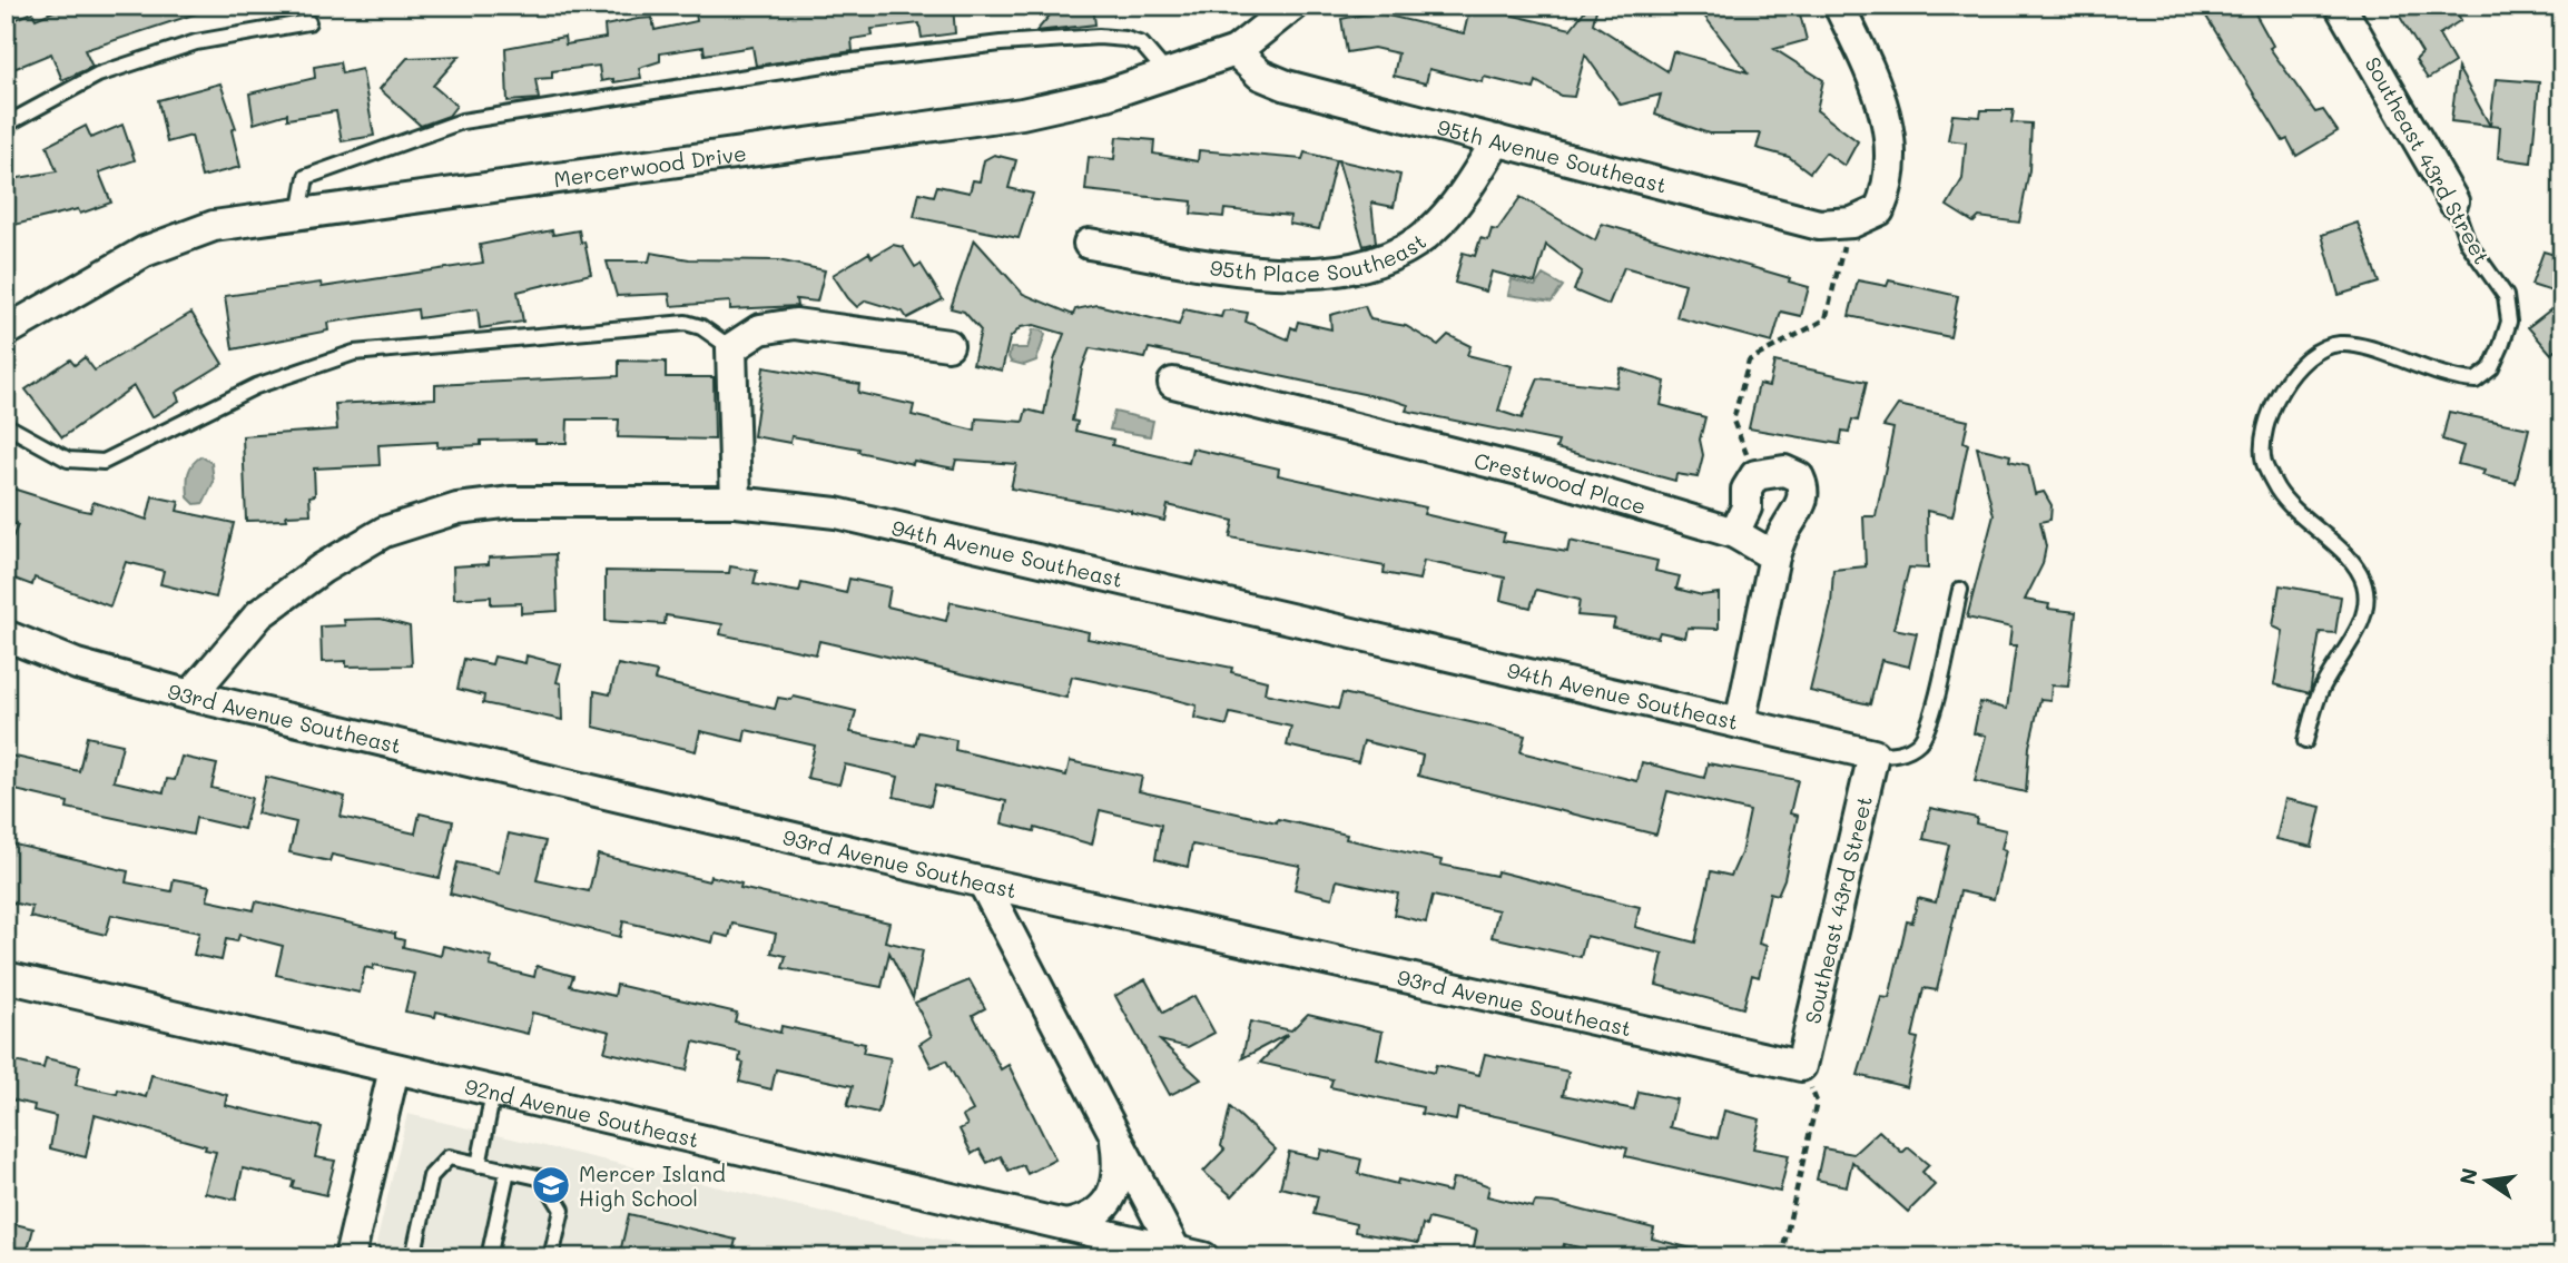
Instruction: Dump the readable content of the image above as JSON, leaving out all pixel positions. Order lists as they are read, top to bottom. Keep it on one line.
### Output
{"streets":{"street":["95th Avenue Southeast","Southeast 43rd Street","Mercerwood Drive","95th Place Southeast","Crestwood Place","94th Avenue Southeast","93rd Avenue Southeast","92nd Avenue Southeast"]},"crossings":[["95th Avenue Southeast","Mercerwood Drive"],["95th Avenue Southeast","95th Place Southeast"],["Southeast 43rd Street","94th Avenue Southeast"],["Southeast 43rd Street","93rd Avenue Southeast"],["94th Avenue Southeast","93rd Avenue Southeast"]],"places":{"school or university":["Mercer Island High School"]},"north":"left"}
